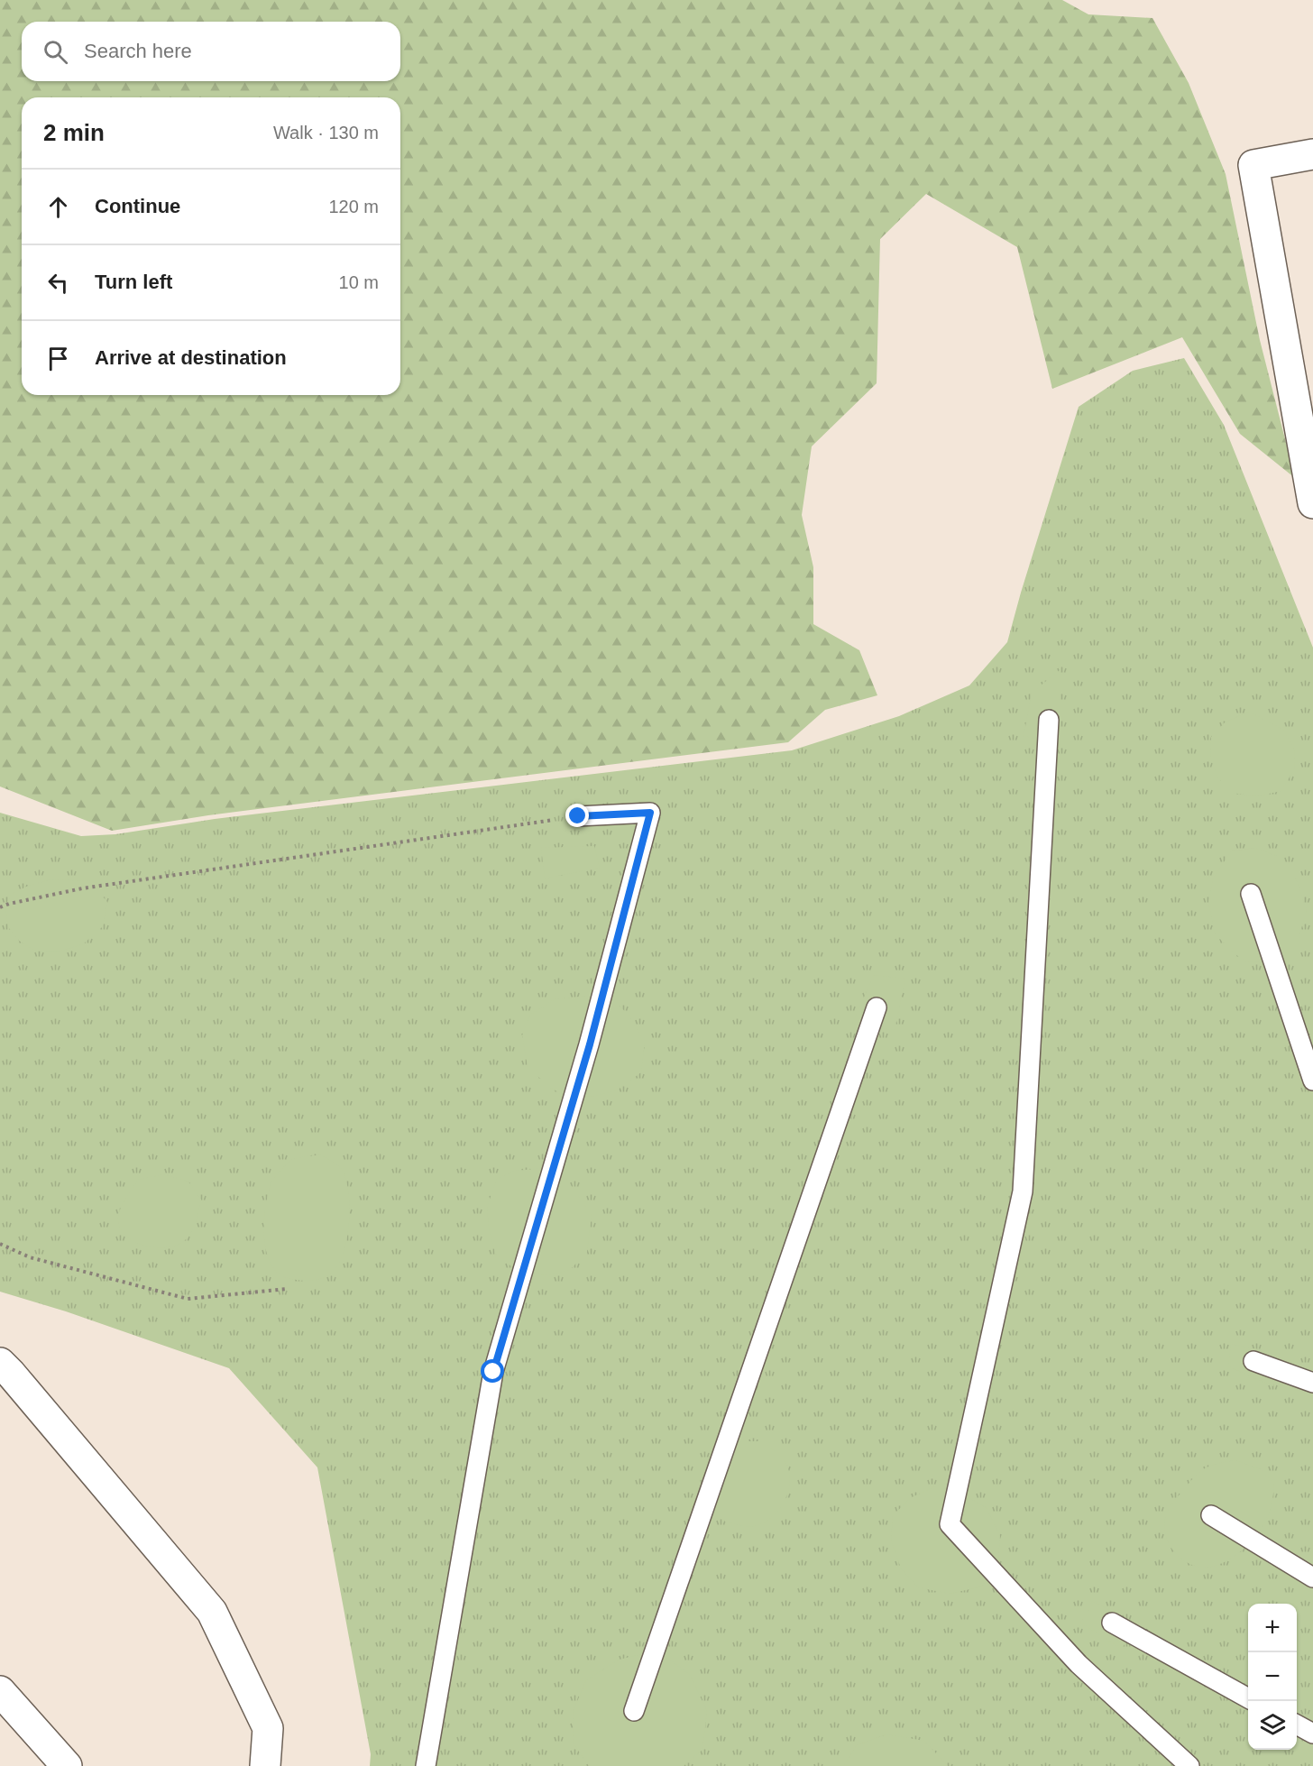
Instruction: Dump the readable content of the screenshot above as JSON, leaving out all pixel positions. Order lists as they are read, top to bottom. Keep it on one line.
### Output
{"page":{"search":"Search here","heading":["2 min","Walk · 130 m"],"list":[["Continue","120 m"],["Turn left","10 m"],"Arrive at destination"],"map_buttons":["+","−"]}}
